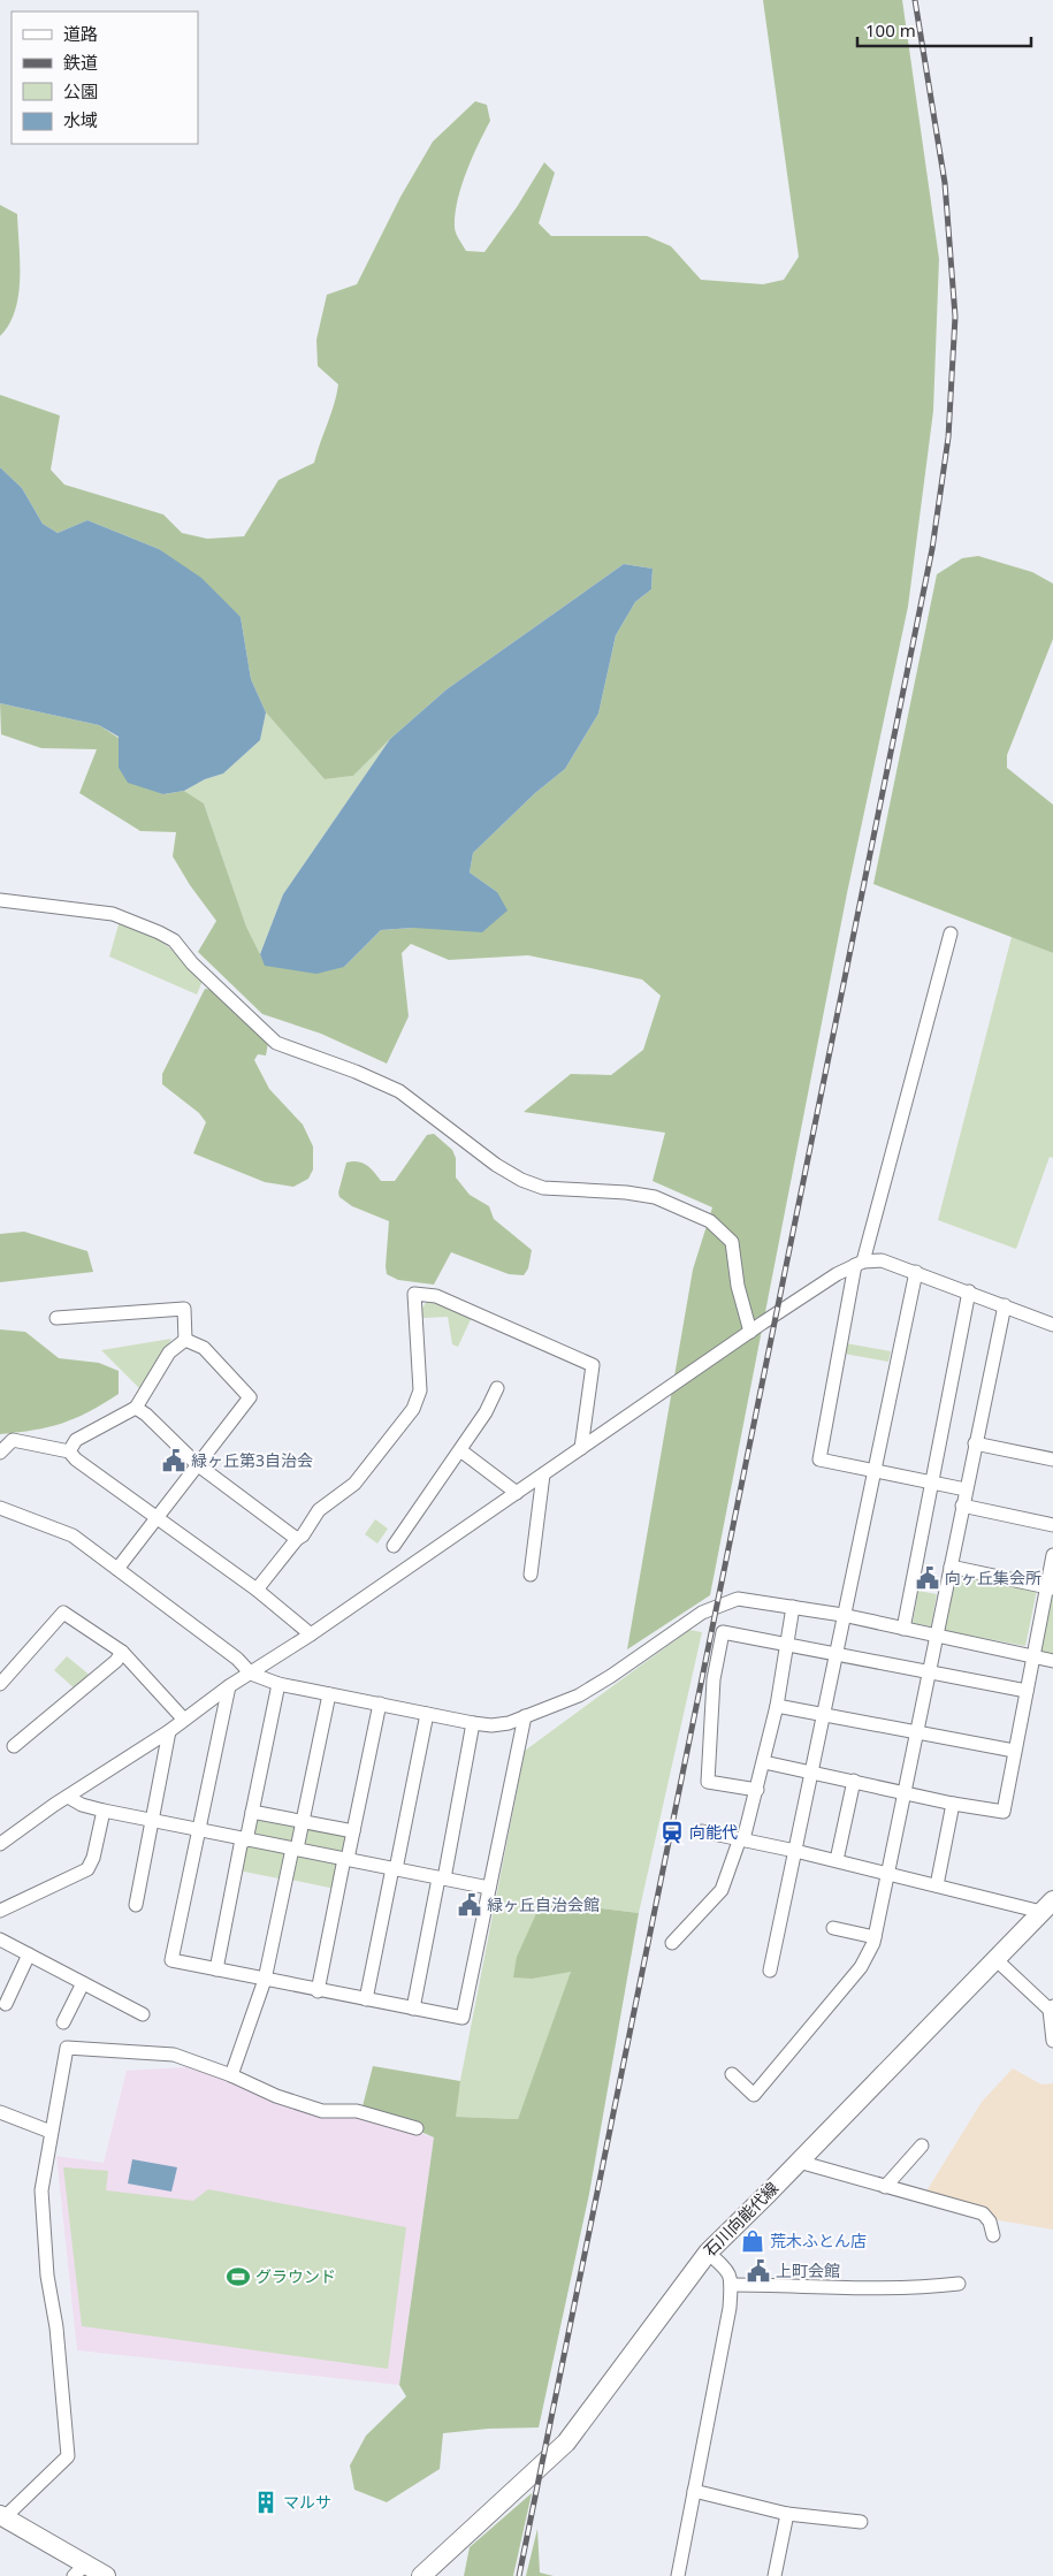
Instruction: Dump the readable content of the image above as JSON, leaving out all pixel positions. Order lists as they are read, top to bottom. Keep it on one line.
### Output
{"streets":{"main road":["石川向能代線"]},"places":{"public building":["緑ヶ丘第3自治会","向ヶ丘集会所","緑ヶ丘自治会館","上町会館"],"station":["向能代"],"shop":["荒木ふとん店"],"sports":["グラウンド"],"building":["マルサ"]},"legend":["道路","鉄道","公園","水域"],"scale_bar":"100 m"}
